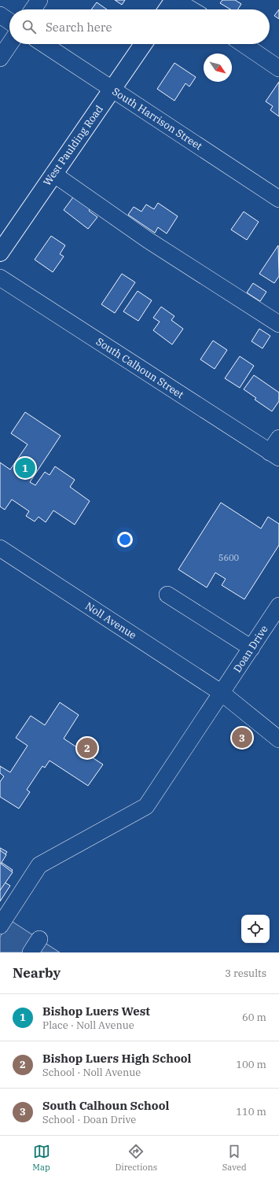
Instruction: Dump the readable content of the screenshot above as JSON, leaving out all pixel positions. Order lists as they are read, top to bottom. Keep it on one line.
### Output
{"streets":{"main road":["West Paulding Road"],"street":["South Harrison Street","South Calhoun Street","Noll Avenue","Doan Drive"]},"crossings":[["South Harrison Street","West Paulding Road"],["Noll Avenue","Doan Drive"]],"house_numbers":["5600"],"north":"bottom right","page":{"search":"Search here","pins":["1","3","2"],"heading":["Nearby","3 results"],"list":[{"mark":"1","name":"Bishop Luers West","note":"Place · Noll Avenue","value":"60 m"},{"mark":"2","name":"Bishop Luers High School","note":"School · Noll Avenue","value":"100 m"},{"mark":"3","name":"South Calhoun School","note":"School · Doan Drive","value":"110 m"}],"nav":["Map","Directions","Saved"]}}
